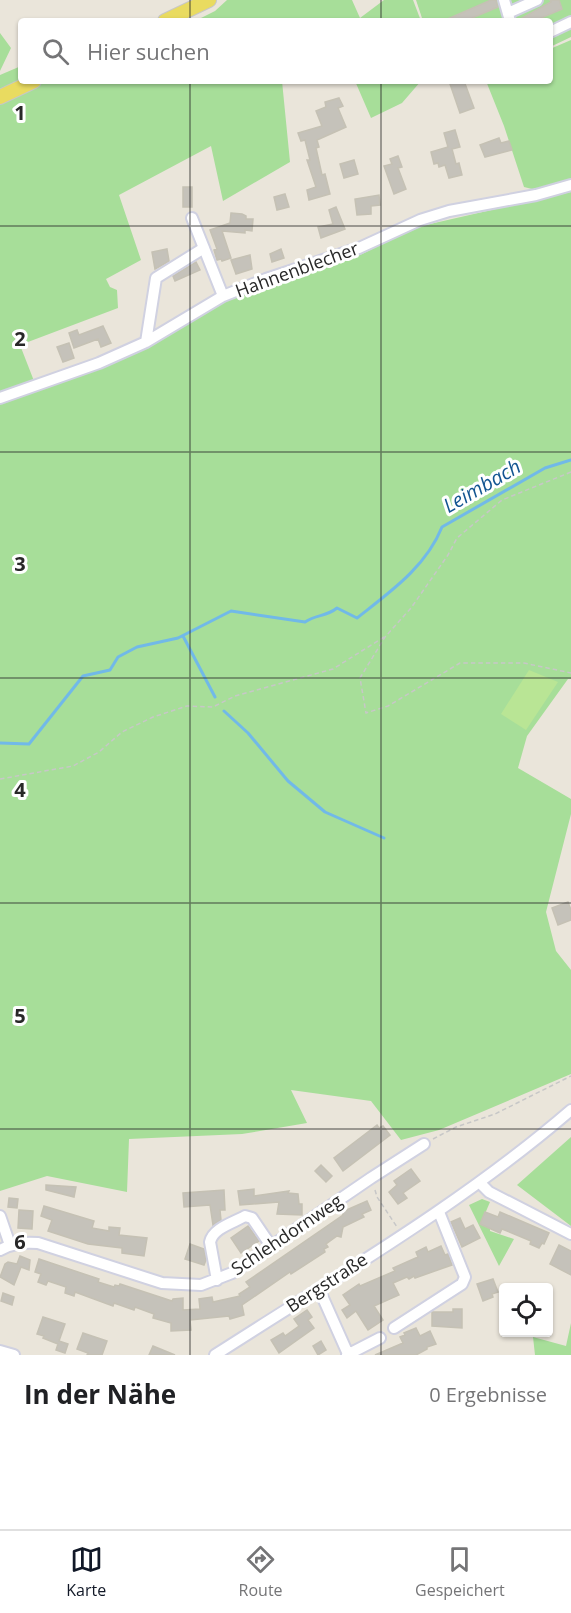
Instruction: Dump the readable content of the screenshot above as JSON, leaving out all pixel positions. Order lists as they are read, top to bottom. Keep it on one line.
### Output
{"streets":{"street":["Hahnenblecher","Schlehdornweg","Bergstraße"]},"water":["Leimbach"],"page":{"search":"Hier suchen","heading":["In der Nähe","0 Ergebnisse"],"nav":["Karte","Route","Gespeichert"]},"grid":{"rows":["1","2","3","4","5","6"]}}
